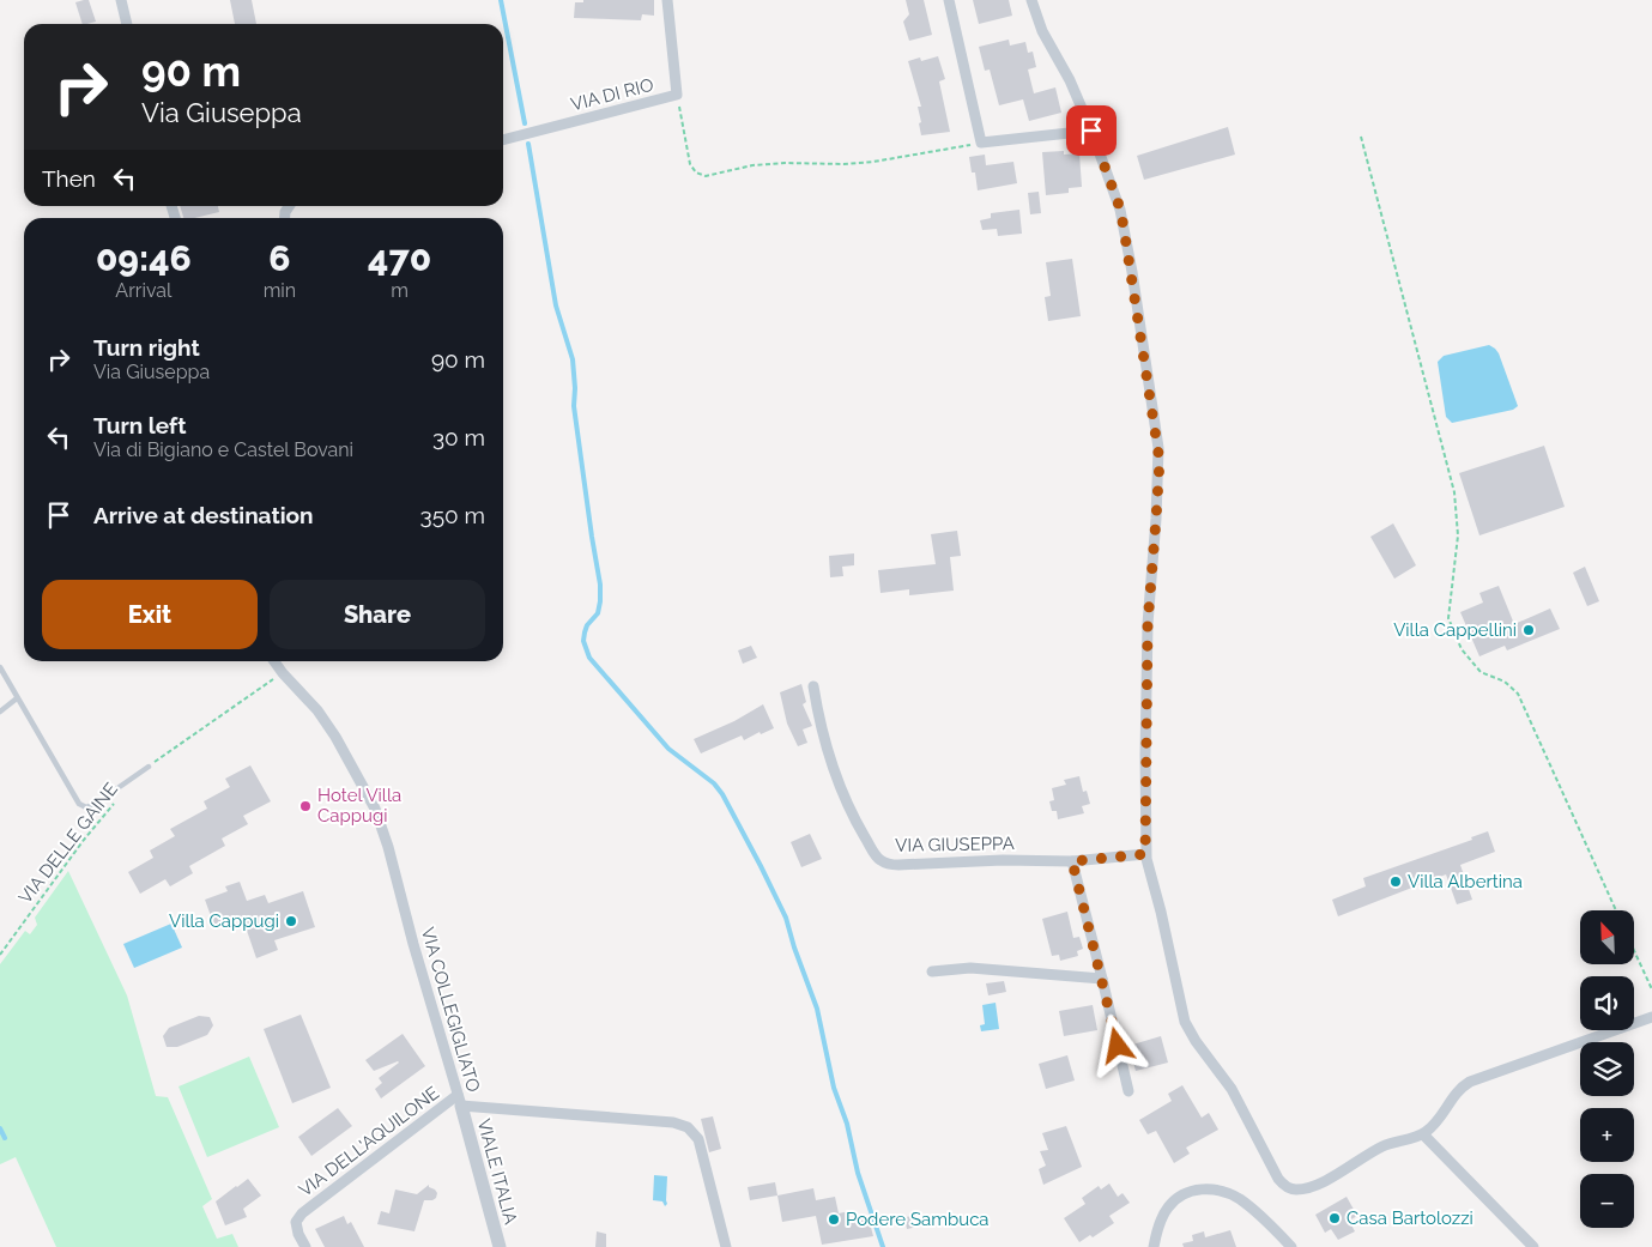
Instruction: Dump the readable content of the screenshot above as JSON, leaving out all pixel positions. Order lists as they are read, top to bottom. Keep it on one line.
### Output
{"streets":{"street":["VIA DI RIO","VIA GIUSEPPA","VIA COLLEGIGLIATO","VIA DELL'AQUILONE","VIALE ITALIA"],"path":["VIA DELLE GAINE"]},"crossings":[["VIA COLLEGIGLIATO","VIA DELL'AQUILONE"],["VIA COLLEGIGLIATO","VIALE ITALIA"],["VIA DELL'AQUILONE","VIALE ITALIA"]],"places":["Villa Cappellini","Hotel Villa Cappugi","Villa Albertina","Villa Cappugi","Casa Bartolozzi","Podere Sambuca"],"north":"top left","page":{"turn":["90 m","Via Giuseppa"],"then":"Then","eta":["09:46","Arrival","6","min","470","m"],"list":[{"name":"Turn right","note":"Via Giuseppa","value":"90 m"},{"name":"Turn left","note":"Via di Bigiano e Castel Bovani","value":"30 m"},{"name":"Arrive at destination","value":"350 m"}],"buttons":["Exit","Share"],"map_buttons":["+","−"]}}
